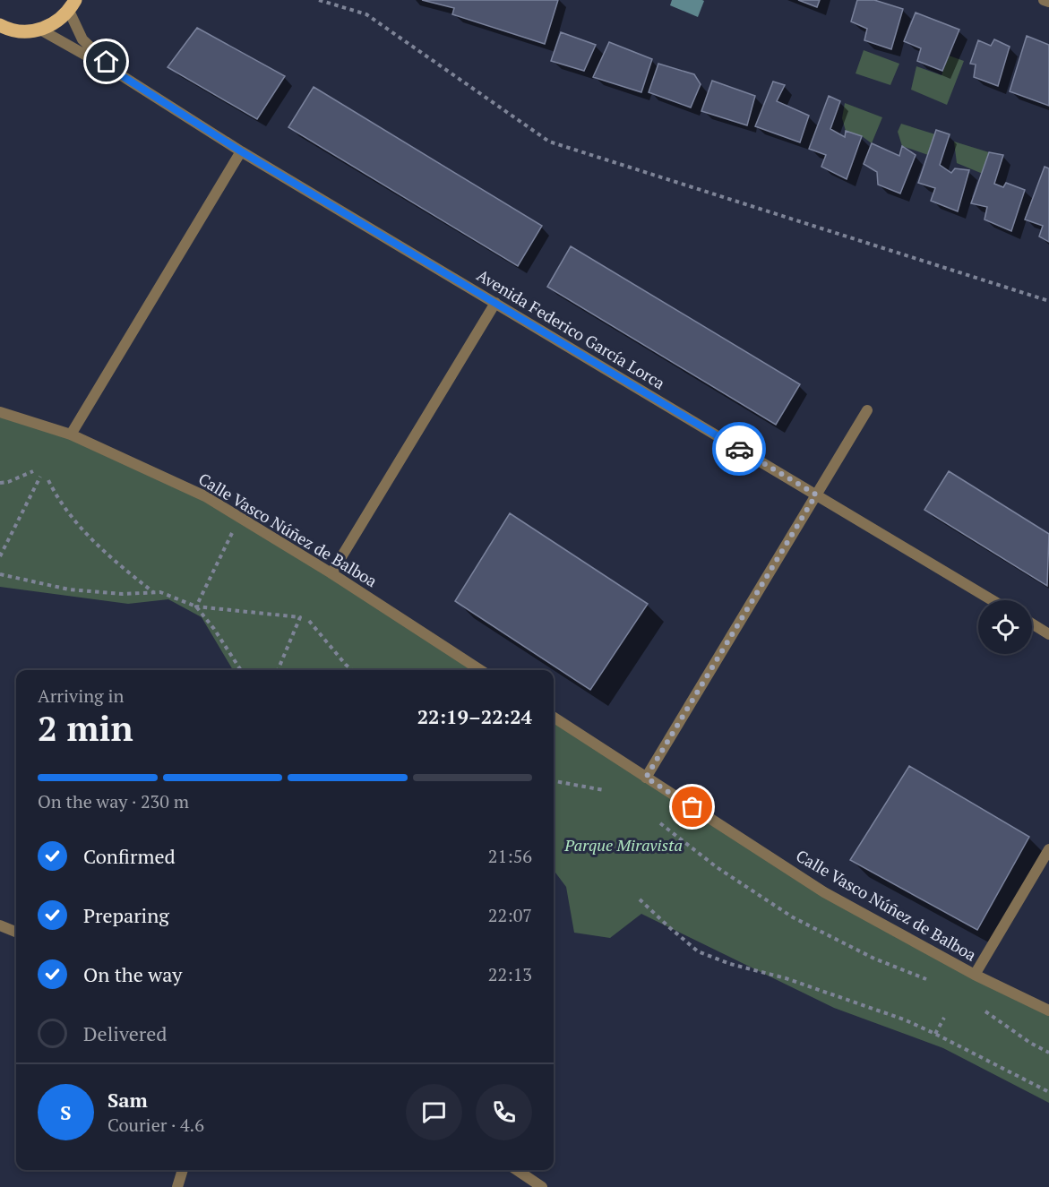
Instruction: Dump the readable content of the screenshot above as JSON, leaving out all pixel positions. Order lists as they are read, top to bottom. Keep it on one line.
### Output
{"streets":{"street":["Avenida Federico García Lorca","Calle Vasco Núñez de Balboa"]},"parks":["Parque Miravista"],"page":{"heading":["2 min","Arriving in","22:19–22:24"],"panel":["Sam","Courier · 4.6"],"bar":"On the way · 230 m","list":[["Confirmed","21:56"],["Preparing","22:07"],["On the way","22:13"],"Delivered"],"round":"S"}}
